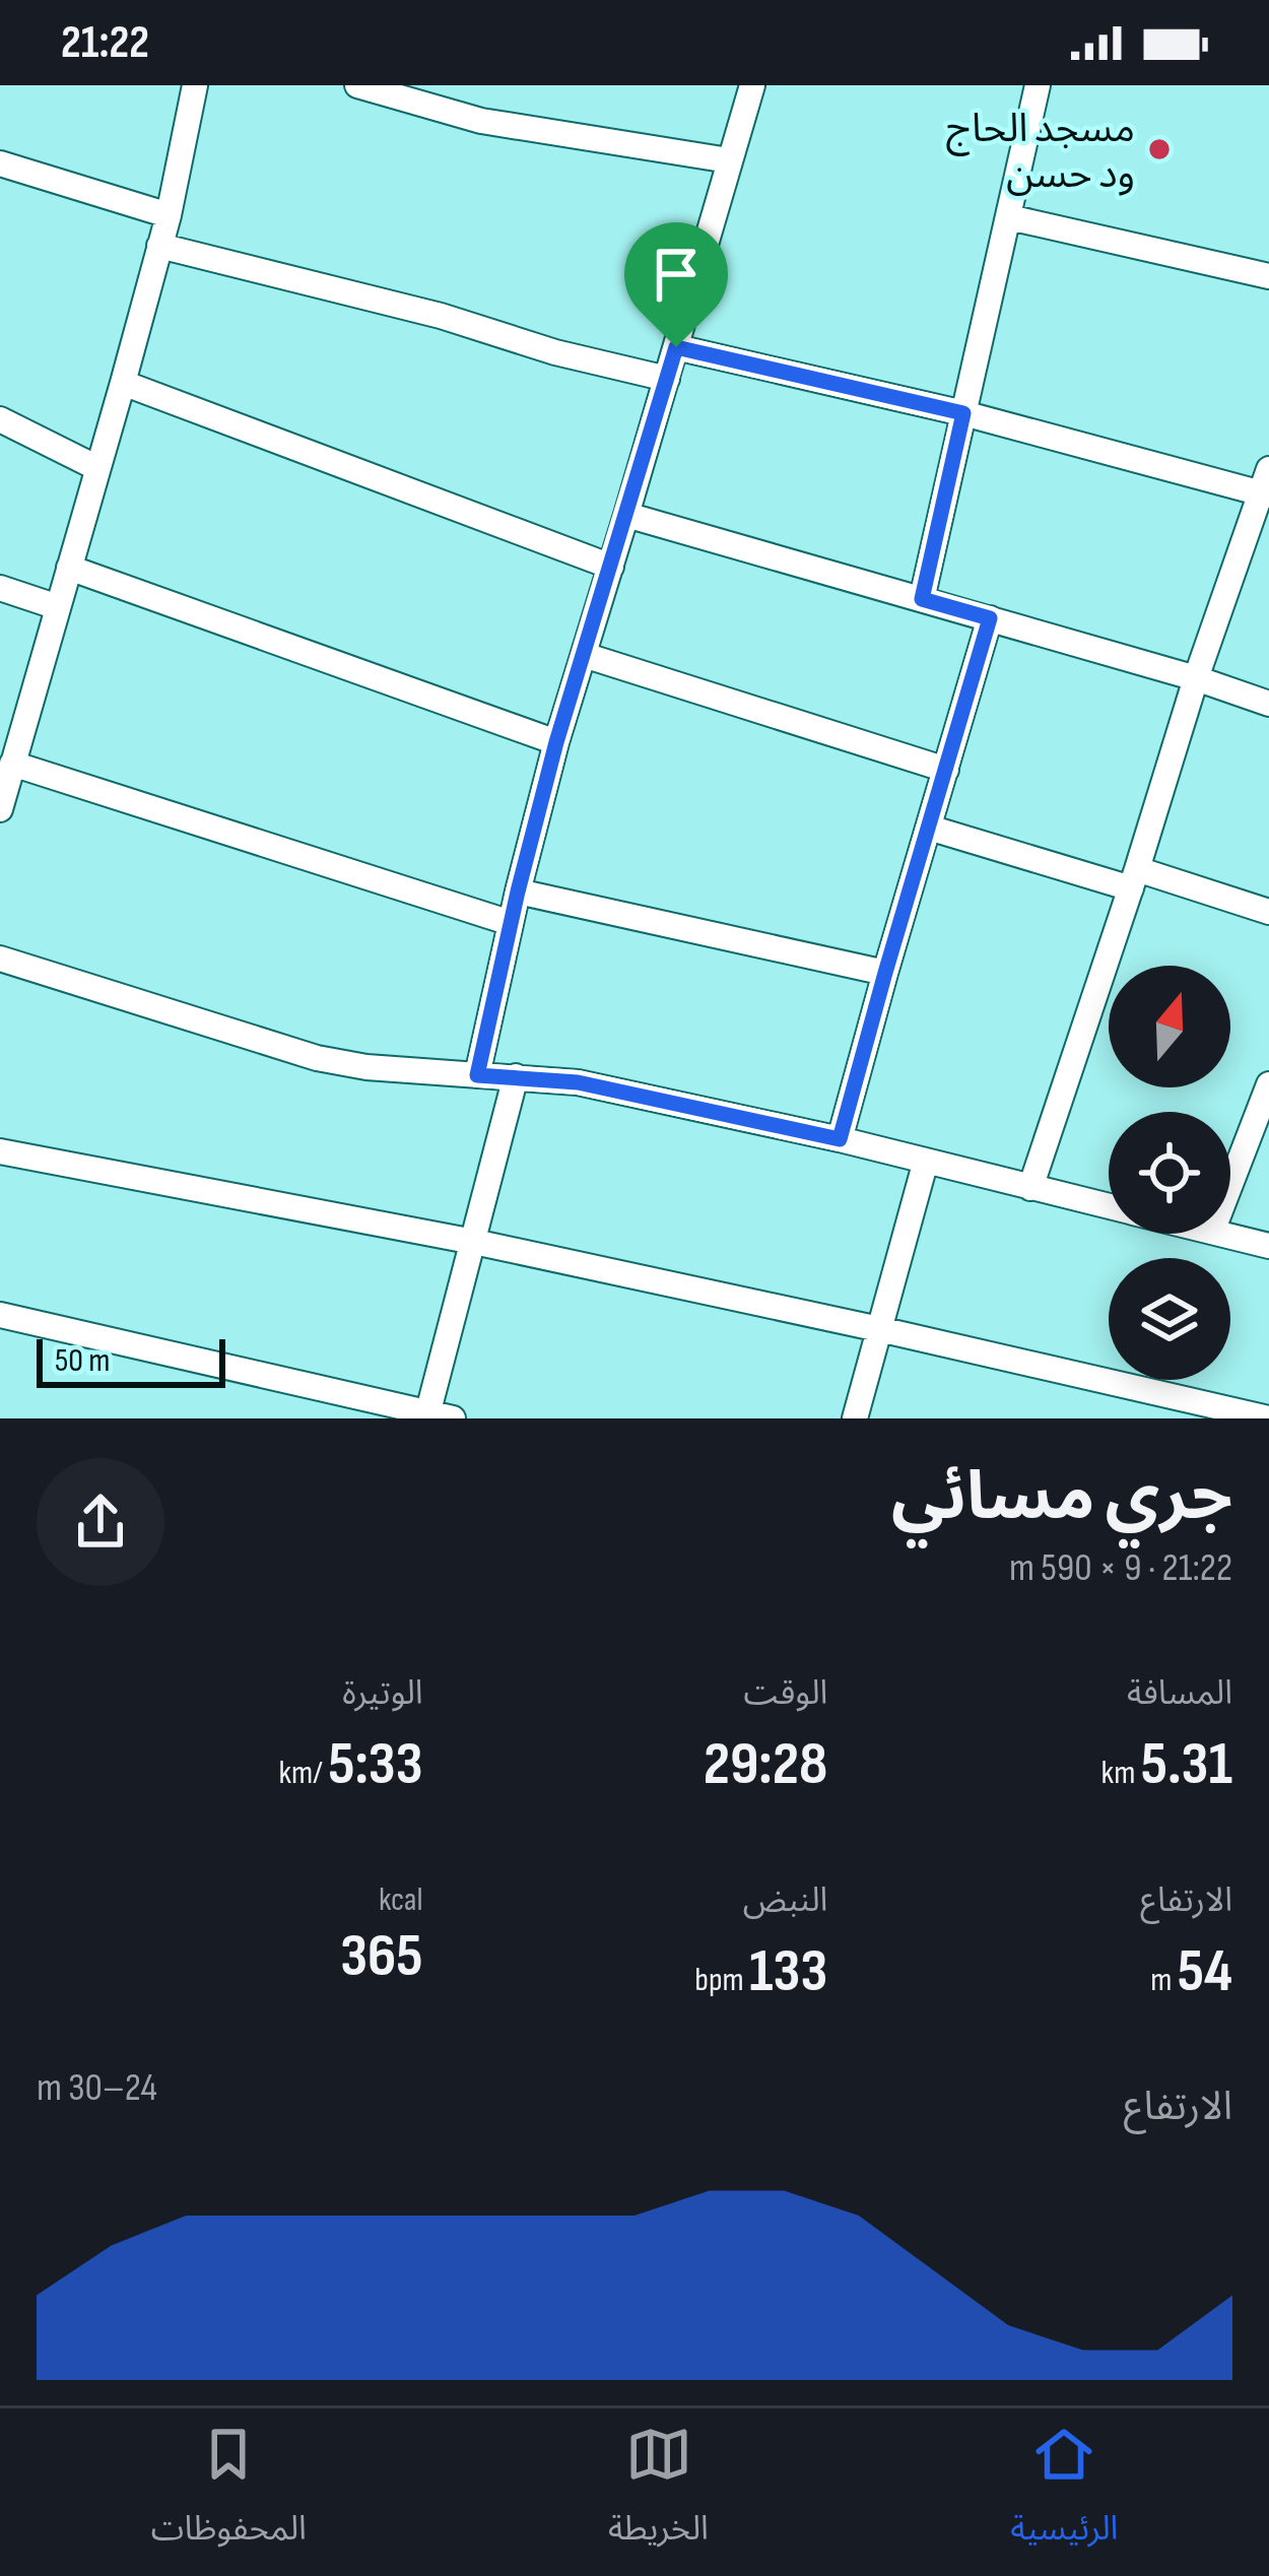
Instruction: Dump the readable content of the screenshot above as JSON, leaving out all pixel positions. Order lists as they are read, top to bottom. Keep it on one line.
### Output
{"places":["مسجد الحاج ود حسن"],"scale_bar":"50 m","north":"top","page":{"status":"21:22","scale":"50 m","heading":["جري مسائي","21:22 · 9 × 590 m"],"stats":[["المسافة","5.31 km"],["الوقت","29:28"],["الوتيرة","5:33 /km"],["الارتفاع","54 m"],["النبض","133 bpm"],["kcal","365"]],"chart":["الارتفاع","24–30 m"],"tabs":["الرئيسية","الخريطة","المحفوظات"]}}
